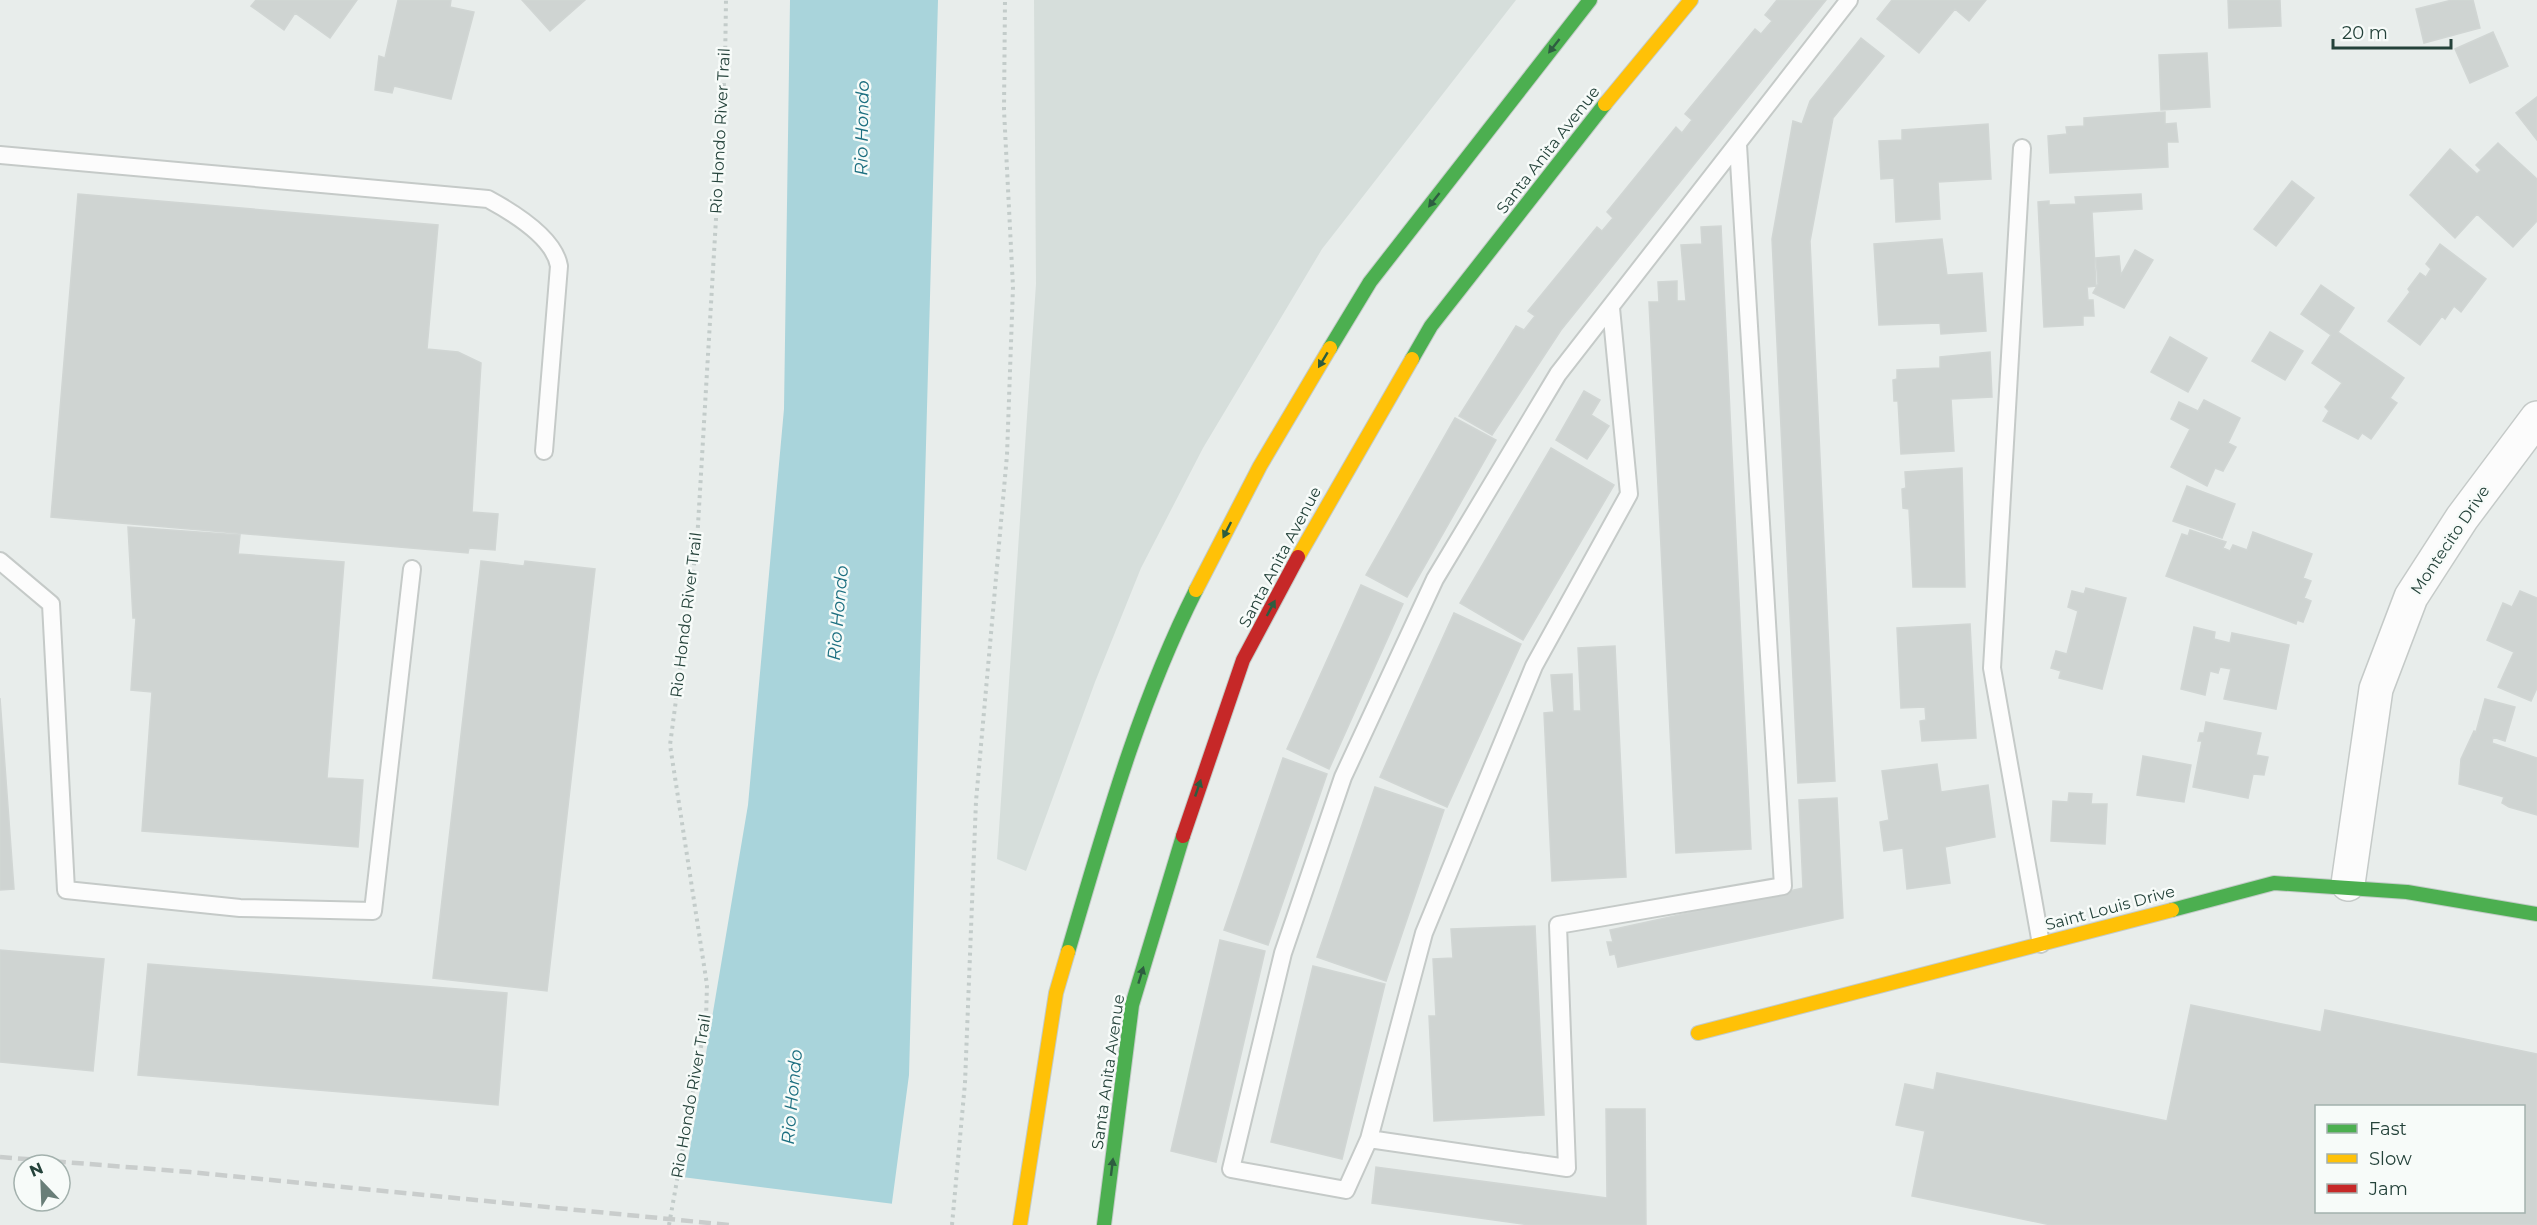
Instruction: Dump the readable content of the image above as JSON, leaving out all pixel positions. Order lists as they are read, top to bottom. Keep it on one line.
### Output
{"streets":{"main road":["Santa Anita Avenue","Saint Louis Drive"],"street":["Montecito Drive"],"path":["Rio Hondo River Trail"]},"crossings":[["Montecito Drive","Saint Louis Drive"]],"water":["Rio Hondo"],"legend":["Fast","Slow","Jam"],"scale_bar":"20 m","north":"top left"}
